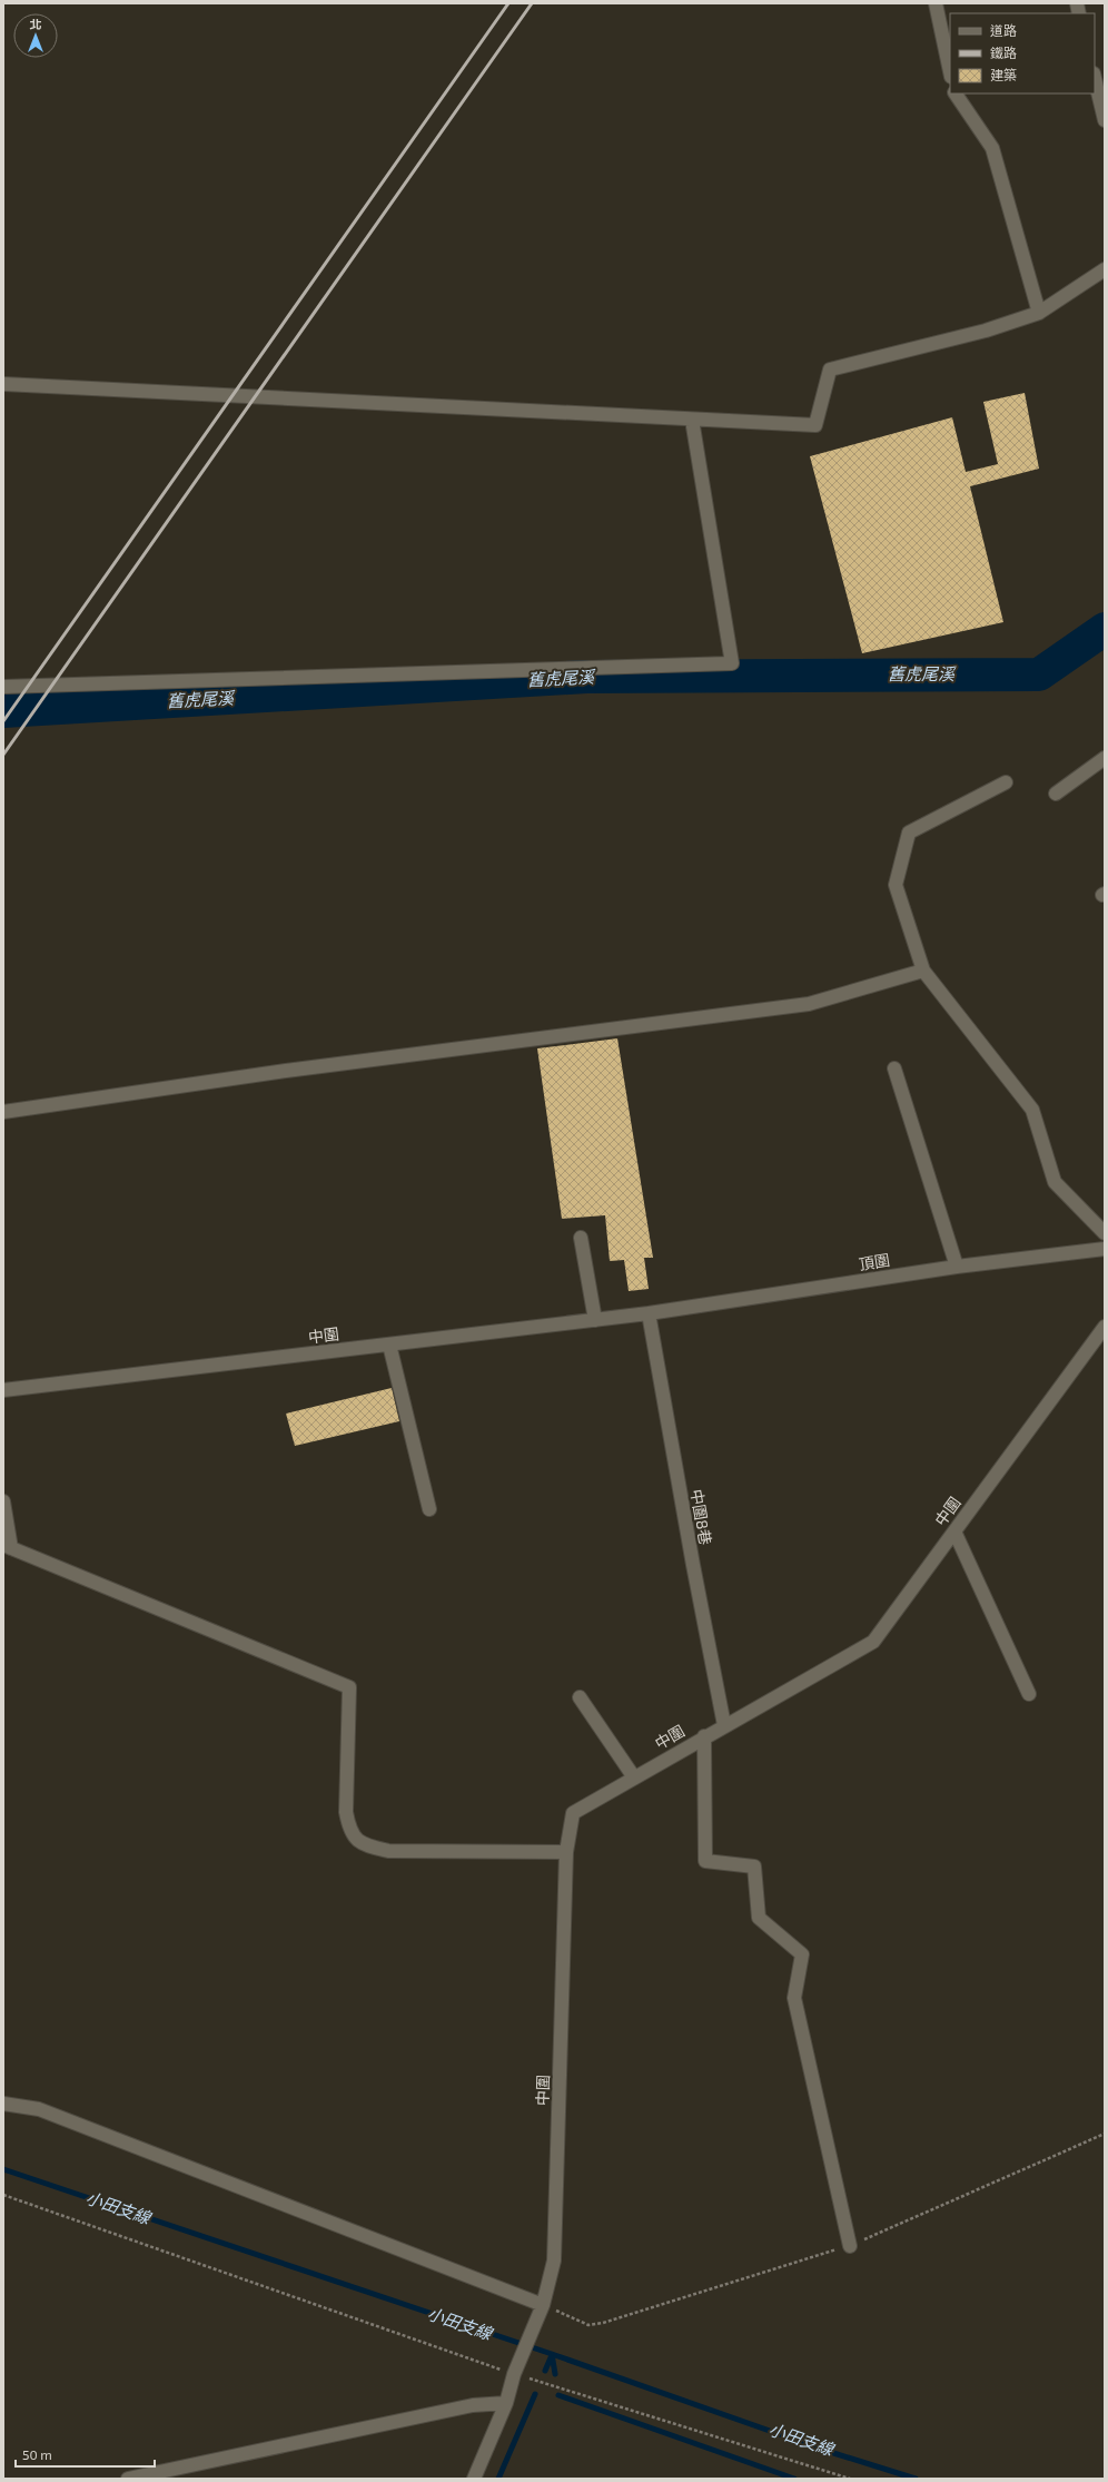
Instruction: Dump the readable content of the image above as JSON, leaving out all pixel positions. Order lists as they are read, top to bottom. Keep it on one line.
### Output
{"streets":{"street":["頂圍","中圍","中圍8巷"]},"crossings":[["頂圍","中圍"],["頂圍","中圍8巷"],["中圍","中圍8巷"]],"water":["舊虎尾溪","小田支線"],"legend":["道路","鐵路","建築"],"scale_bar":"50 m","north":"top"}
